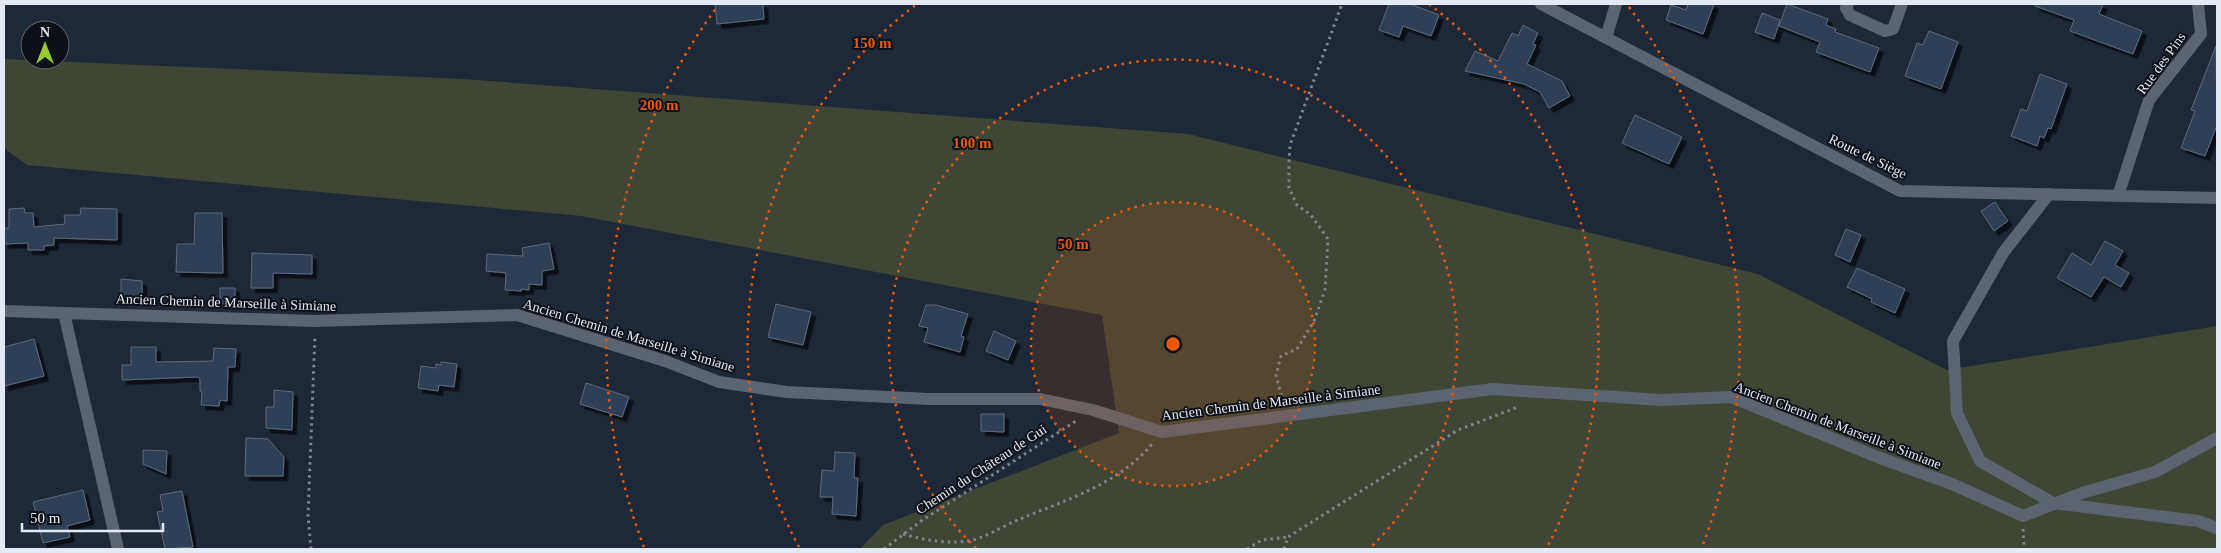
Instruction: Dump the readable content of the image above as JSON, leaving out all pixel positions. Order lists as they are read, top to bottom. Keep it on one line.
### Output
{"streets":{"street":["Rue des Pins","Route de Siège","Ancien Chemin de Marseille à Simiane"],"path":["Chemin du Château de Gui"]},"crossings":[["Rue des Pins","Route de Siège"],["Ancien Chemin de Marseille à Simiane","Chemin du Château de Gui"]],"scale_bar":"50 m","north":"top","rings":["150 m","200 m","100 m","50 m"]}
